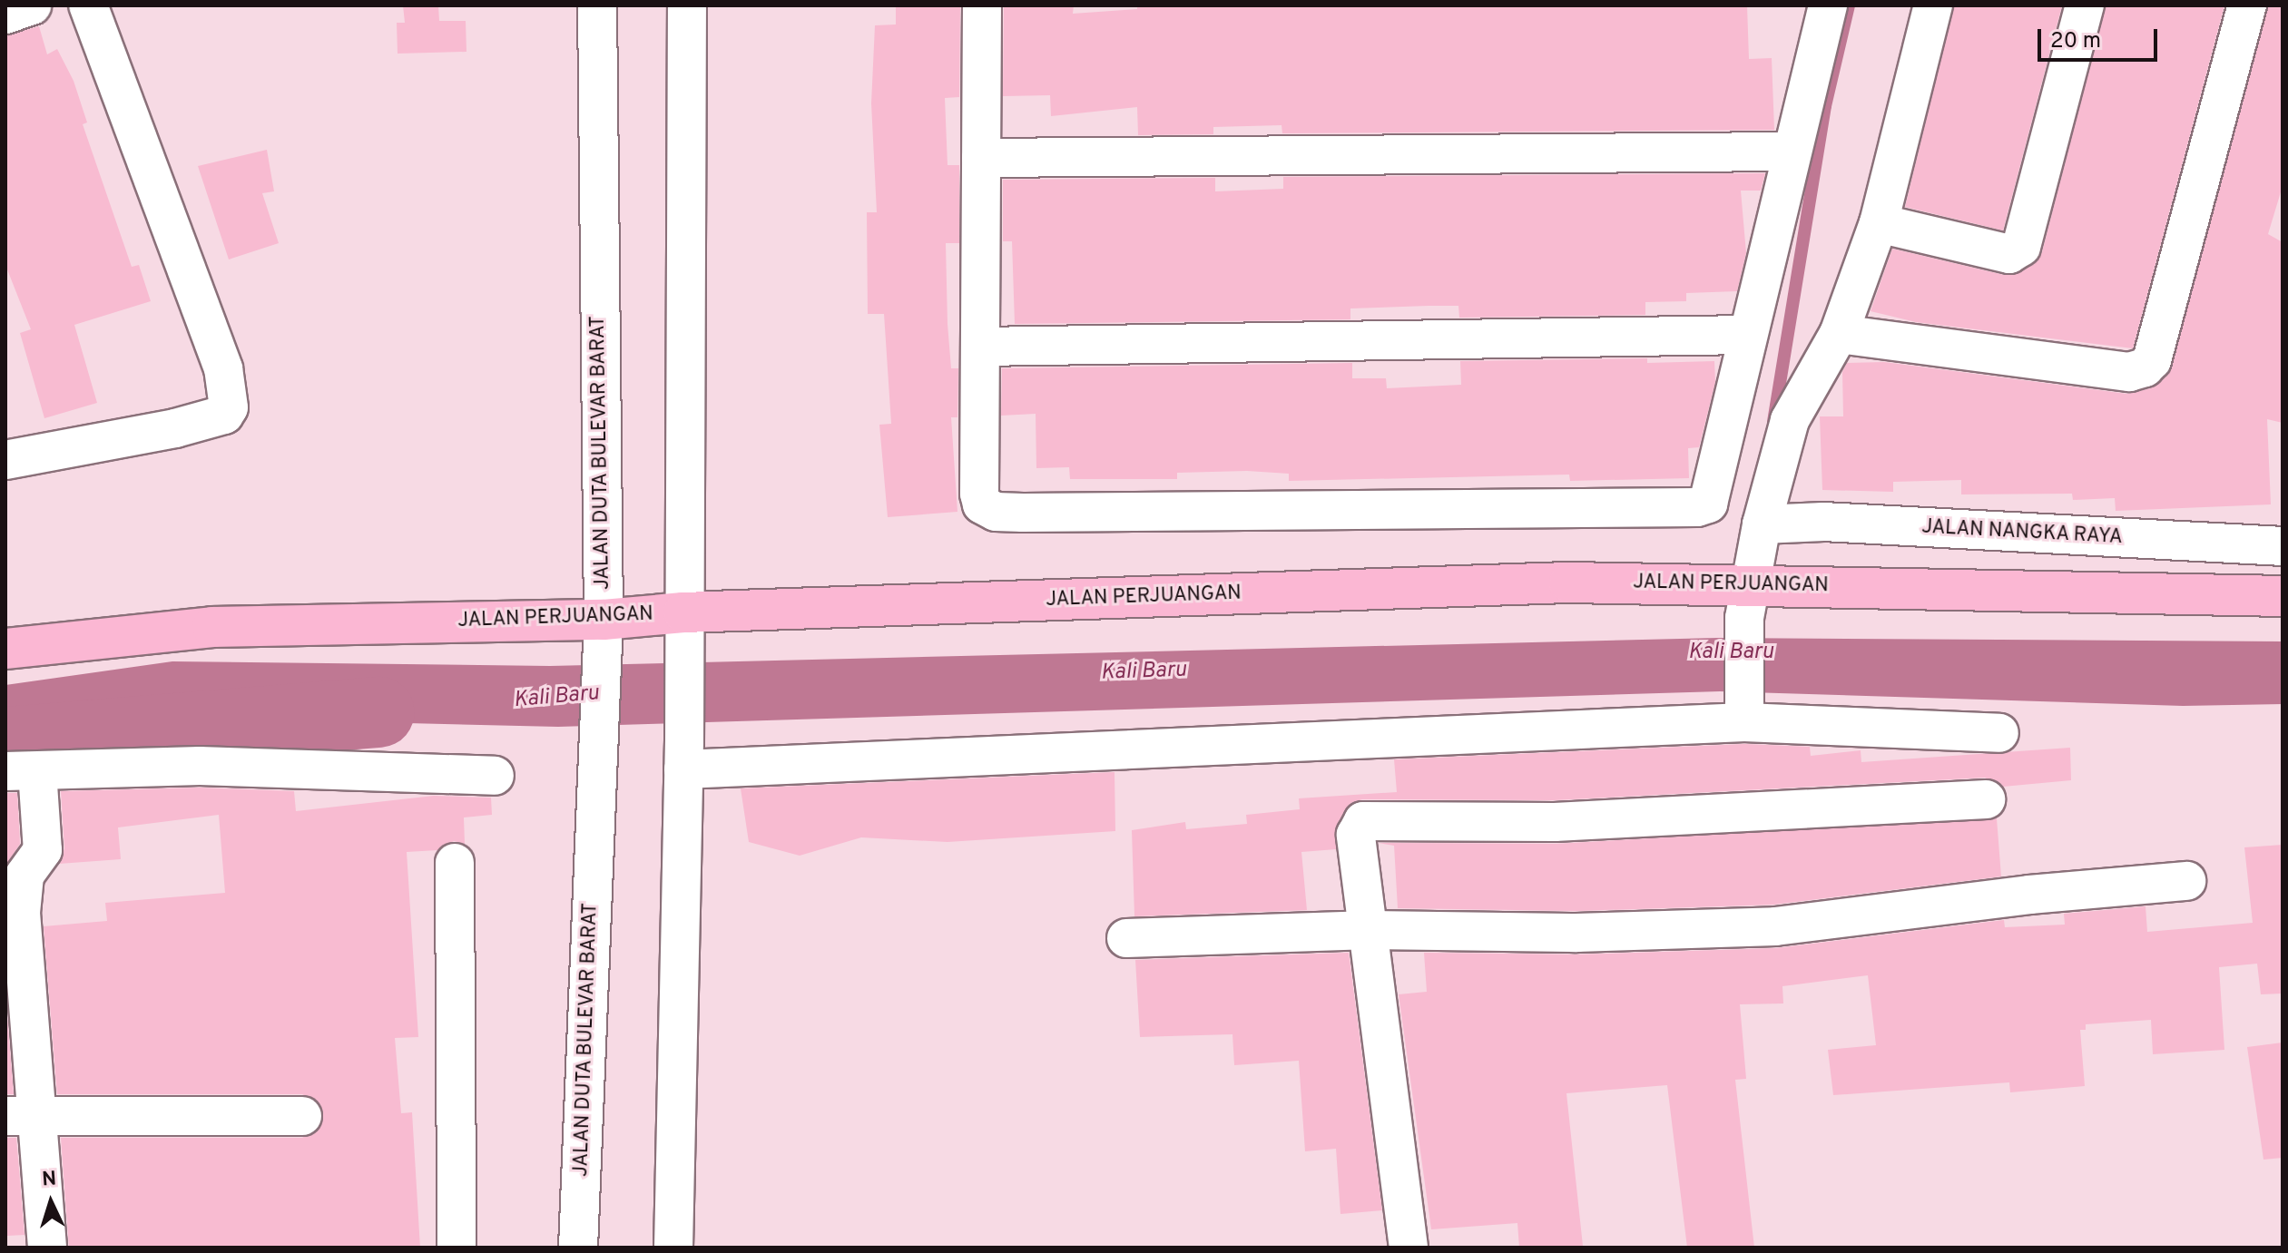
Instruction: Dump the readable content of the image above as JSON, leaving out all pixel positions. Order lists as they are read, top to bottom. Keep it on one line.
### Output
{"streets":{"main road":["JALAN PERJUANGAN"],"street":["JALAN DUTA BULEVAR BARAT","JALAN NANGKA RAYA"]},"crossings":[["JALAN DUTA BULEVAR BARAT","JALAN PERJUANGAN"]],"water":["Kali Baru"],"scale_bar":"20 m","north":"top"}
